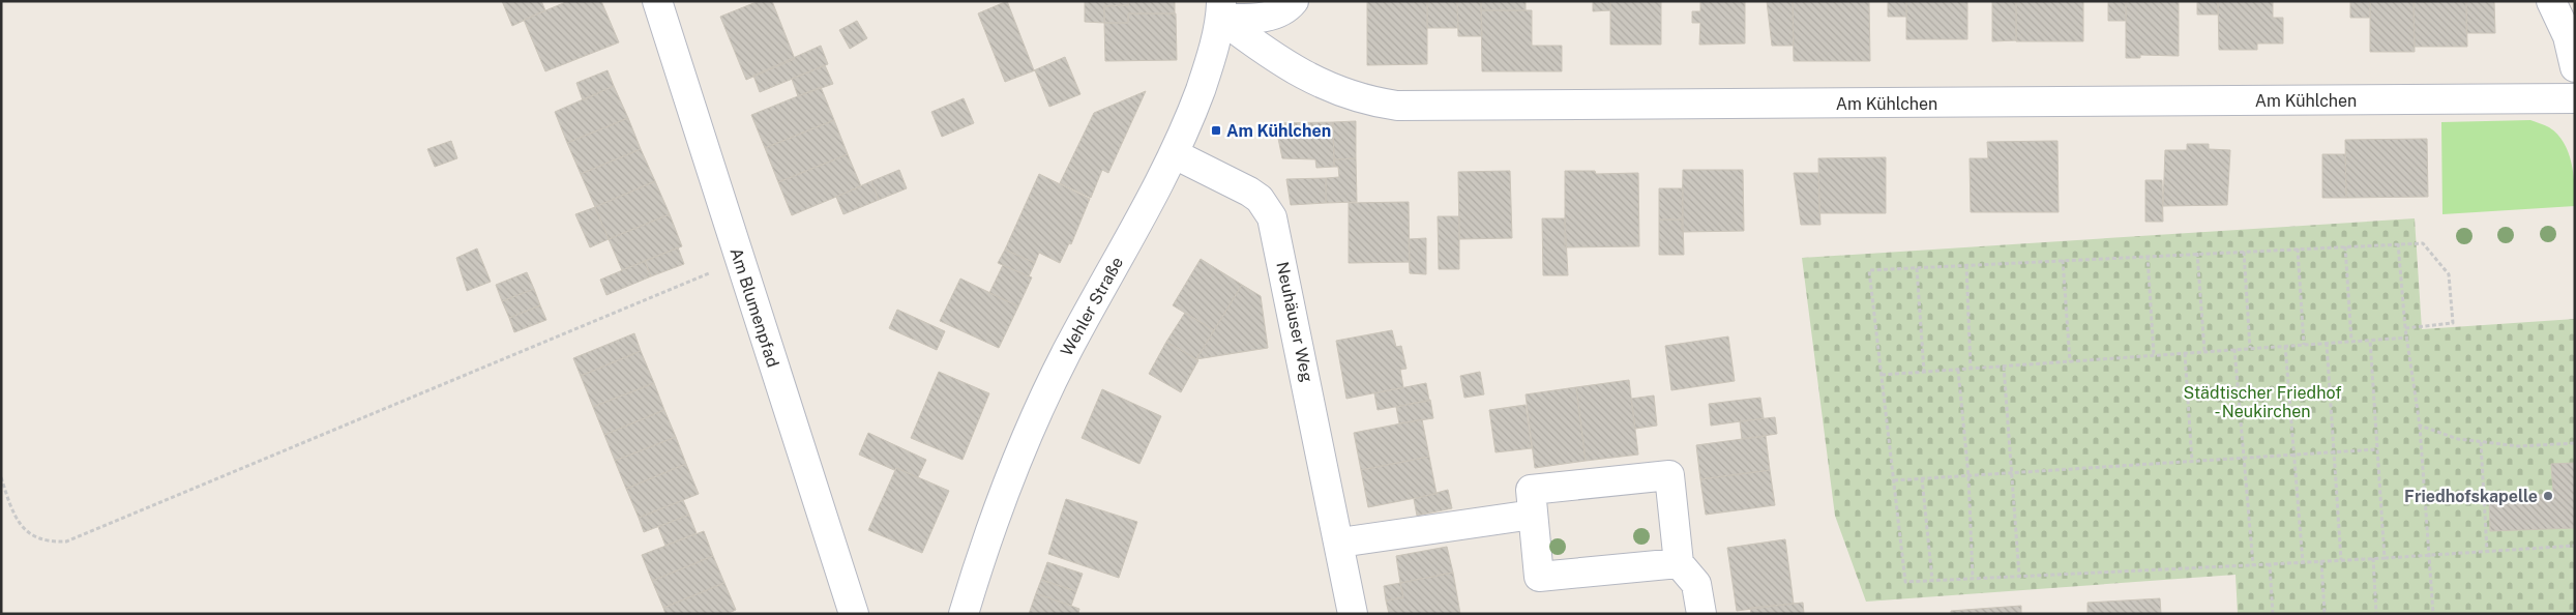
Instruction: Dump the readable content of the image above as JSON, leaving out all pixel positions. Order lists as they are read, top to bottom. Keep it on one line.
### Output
{"streets":{"street":["Am Kühlchen","Wehler Straße","Am Blumenpfad","Neuhäuser Weg"]},"crossings":[["Am Kühlchen","Wehler Straße"],["Wehler Straße","Neuhäuser Weg"]],"parks":["Städtischer Friedhof - Neukirchen"],"places":{"transit":["Am Kühlchen"],"other":["Friedhofskapelle"]}}
